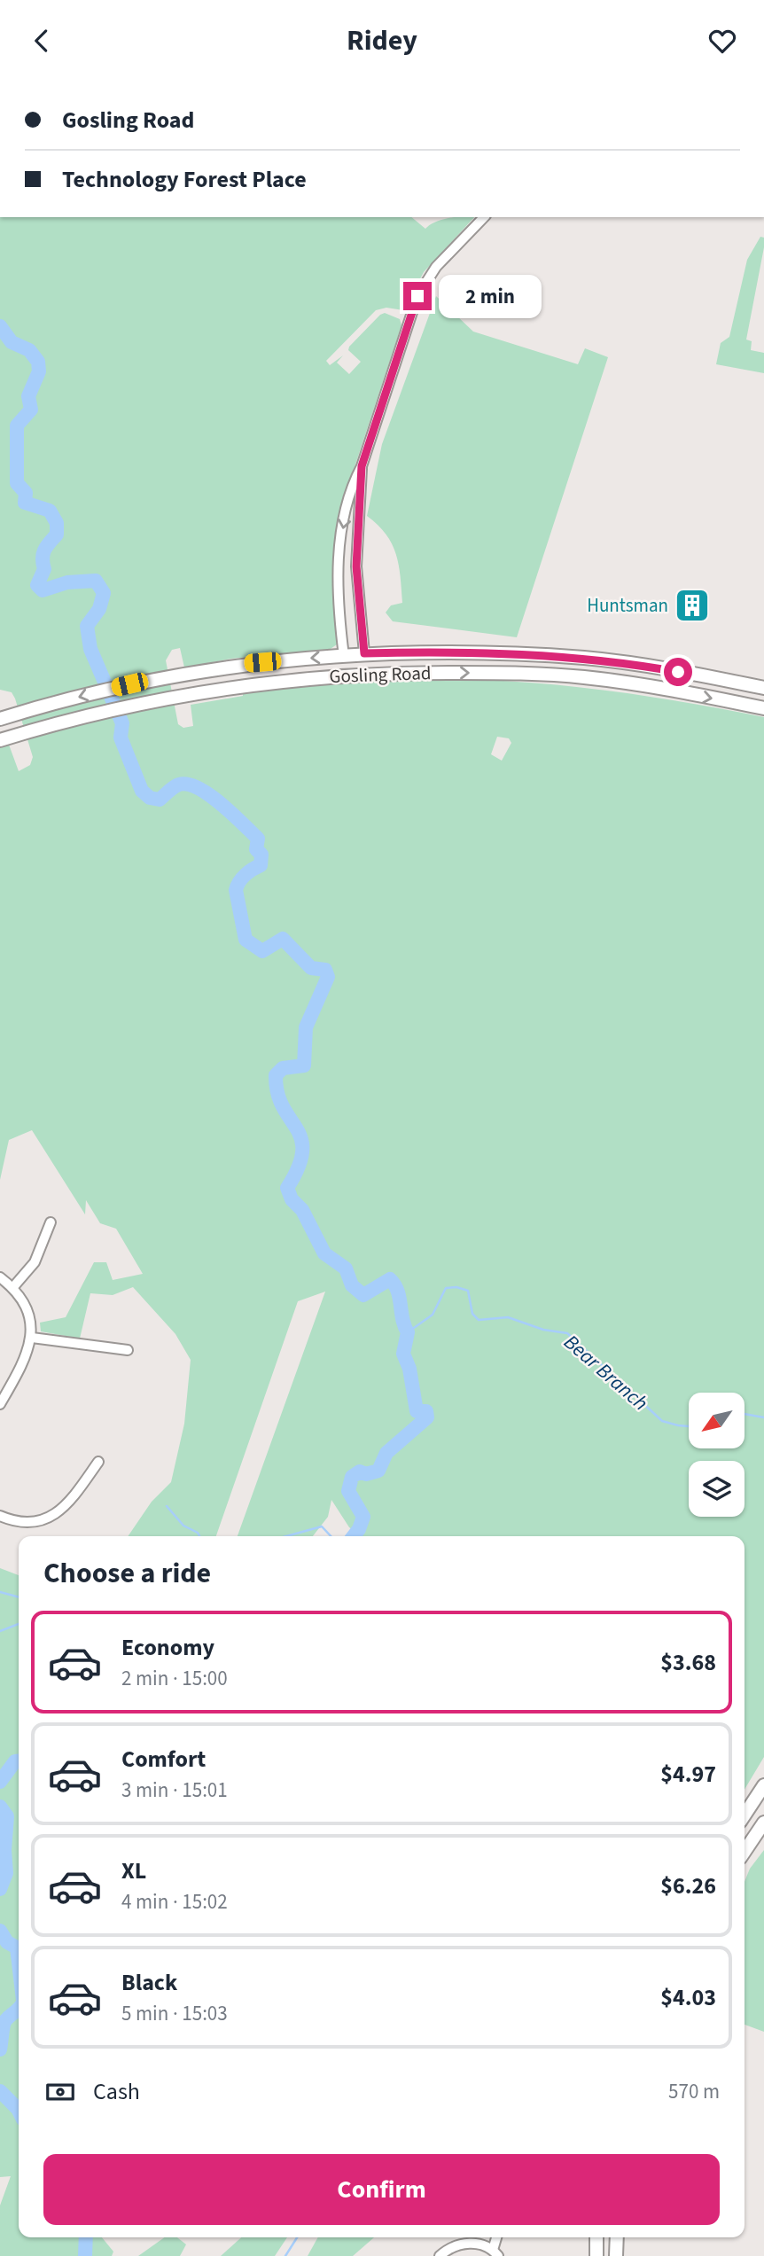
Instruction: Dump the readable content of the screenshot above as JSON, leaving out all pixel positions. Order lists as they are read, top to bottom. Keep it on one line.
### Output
{"streets":{"main road":["Gosling Road"]},"water":["Bear Branch"],"places":{"building":["Huntsman"]},"north":"bottom left","page":{"header":"Ridey","banner":["Gosling Road","Technology Forest Place"],"bubble":"2 min","heading":"Choose a ride","list":[{"name":"Economy","note":"2 min · 15:00","value":"$3.68"},{"name":"Comfort","note":"3 min · 15:01","value":"$4.97"},{"name":"XL","note":"4 min · 15:02","value":"$6.26"},{"name":"Black","note":"5 min · 15:03","value":"$4.03"}],"pay":["Cash","570 m"],"buttons":"Confirm"}}
